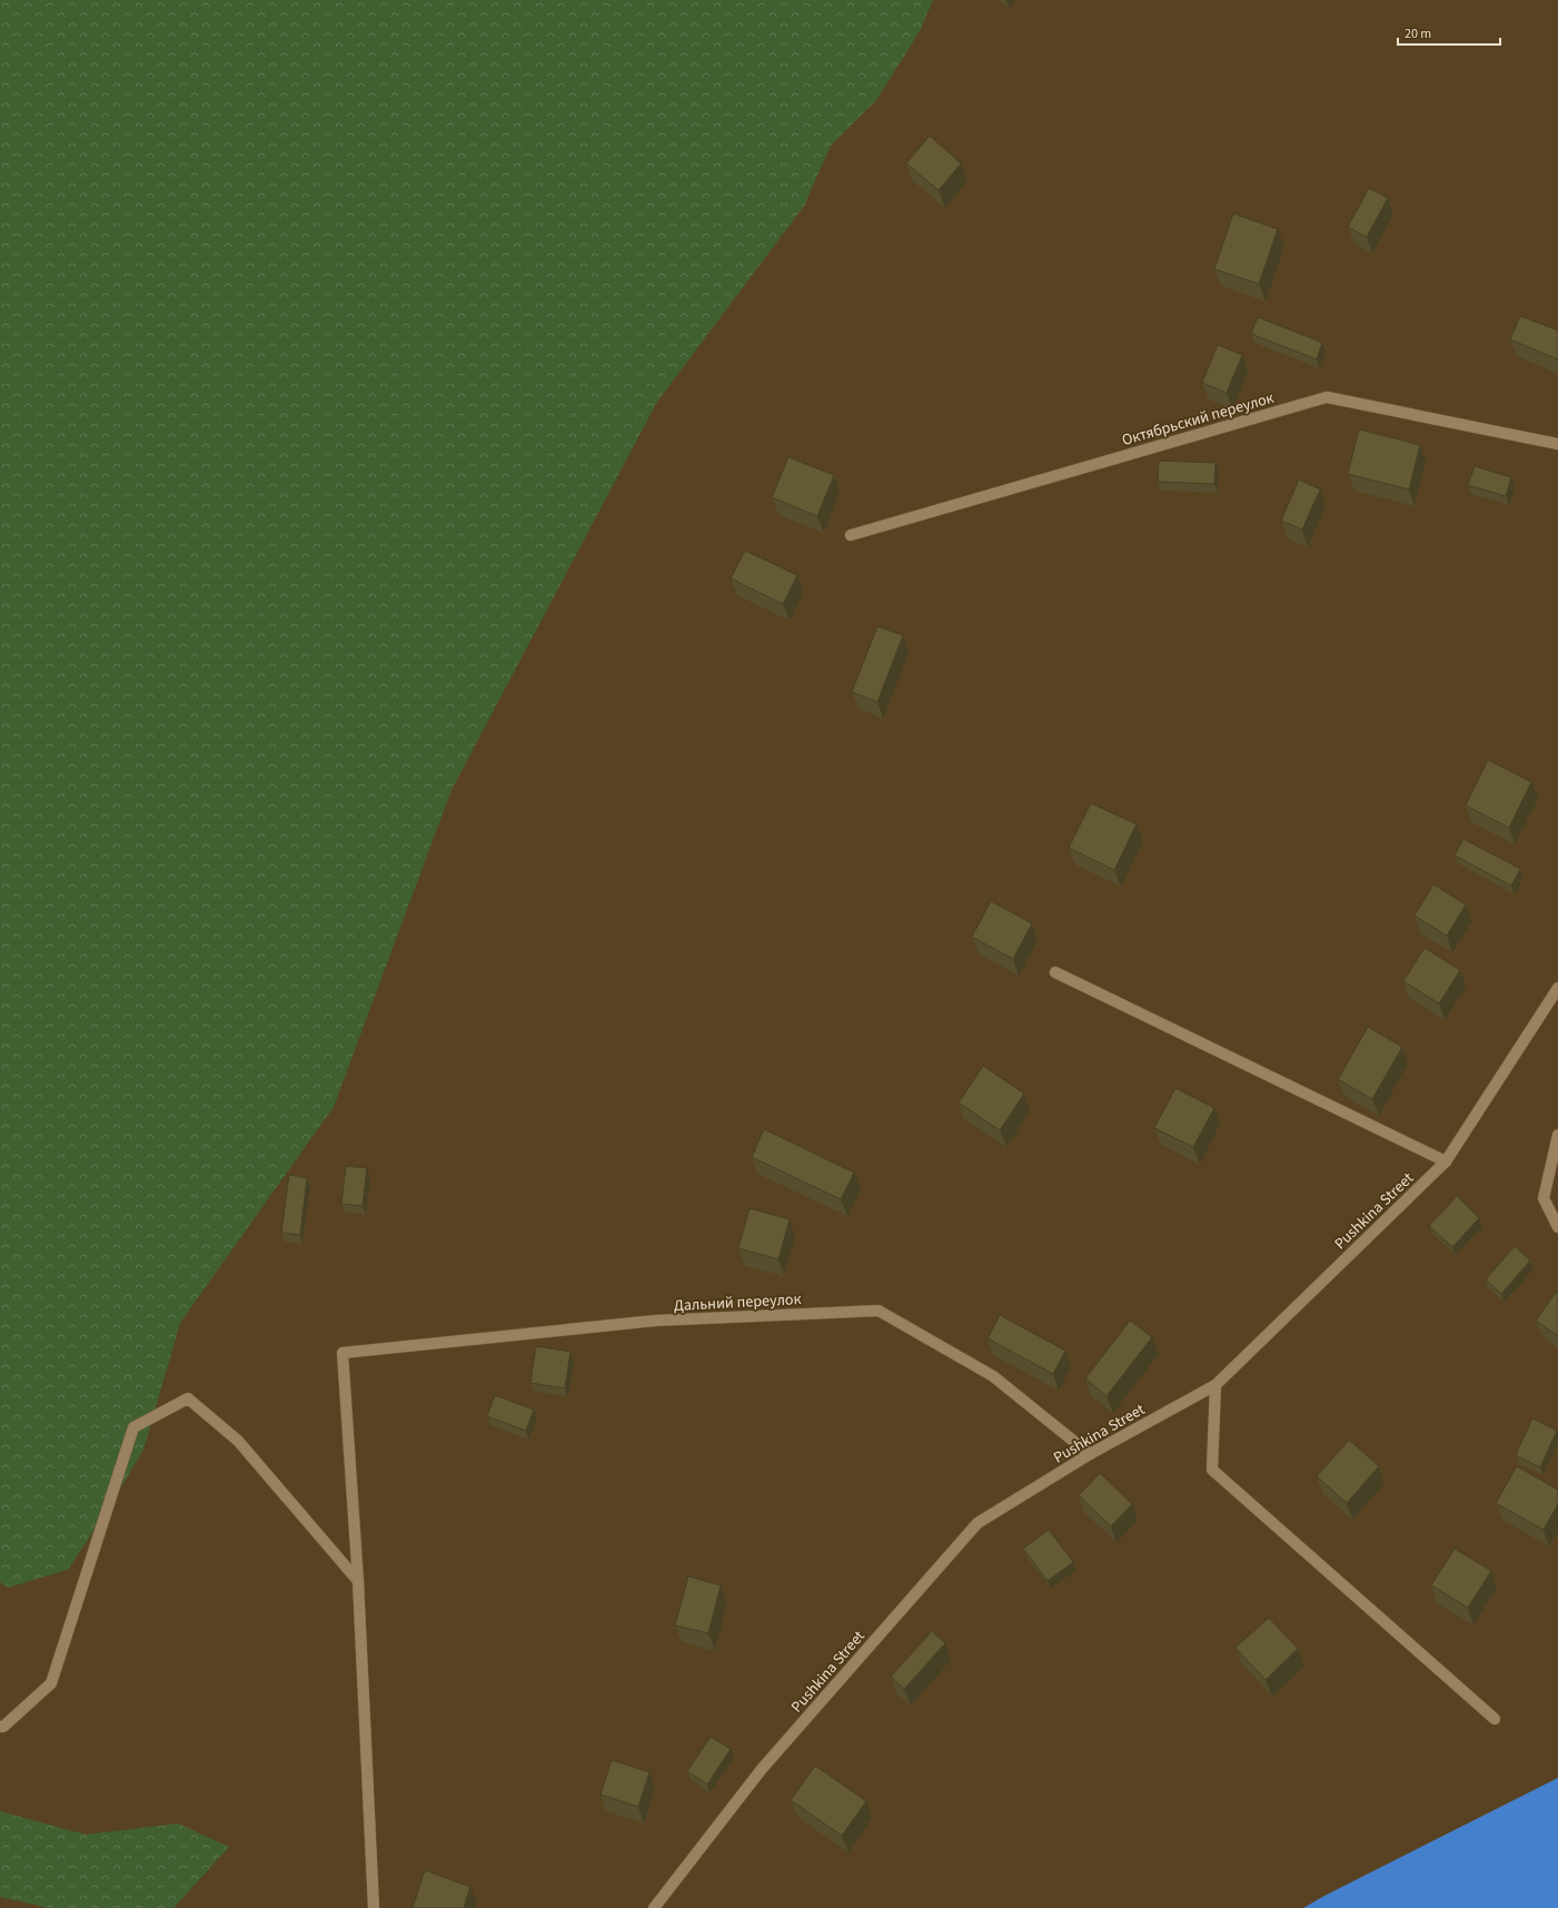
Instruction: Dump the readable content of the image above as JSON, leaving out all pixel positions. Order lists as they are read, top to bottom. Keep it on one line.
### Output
{"streets":{"street":["Октябрьский переулок","Pushkina Street","Дальний переулок"]},"crossings":[["Pushkina Street","Дальний переулок"]],"scale_bar":"20 m"}
